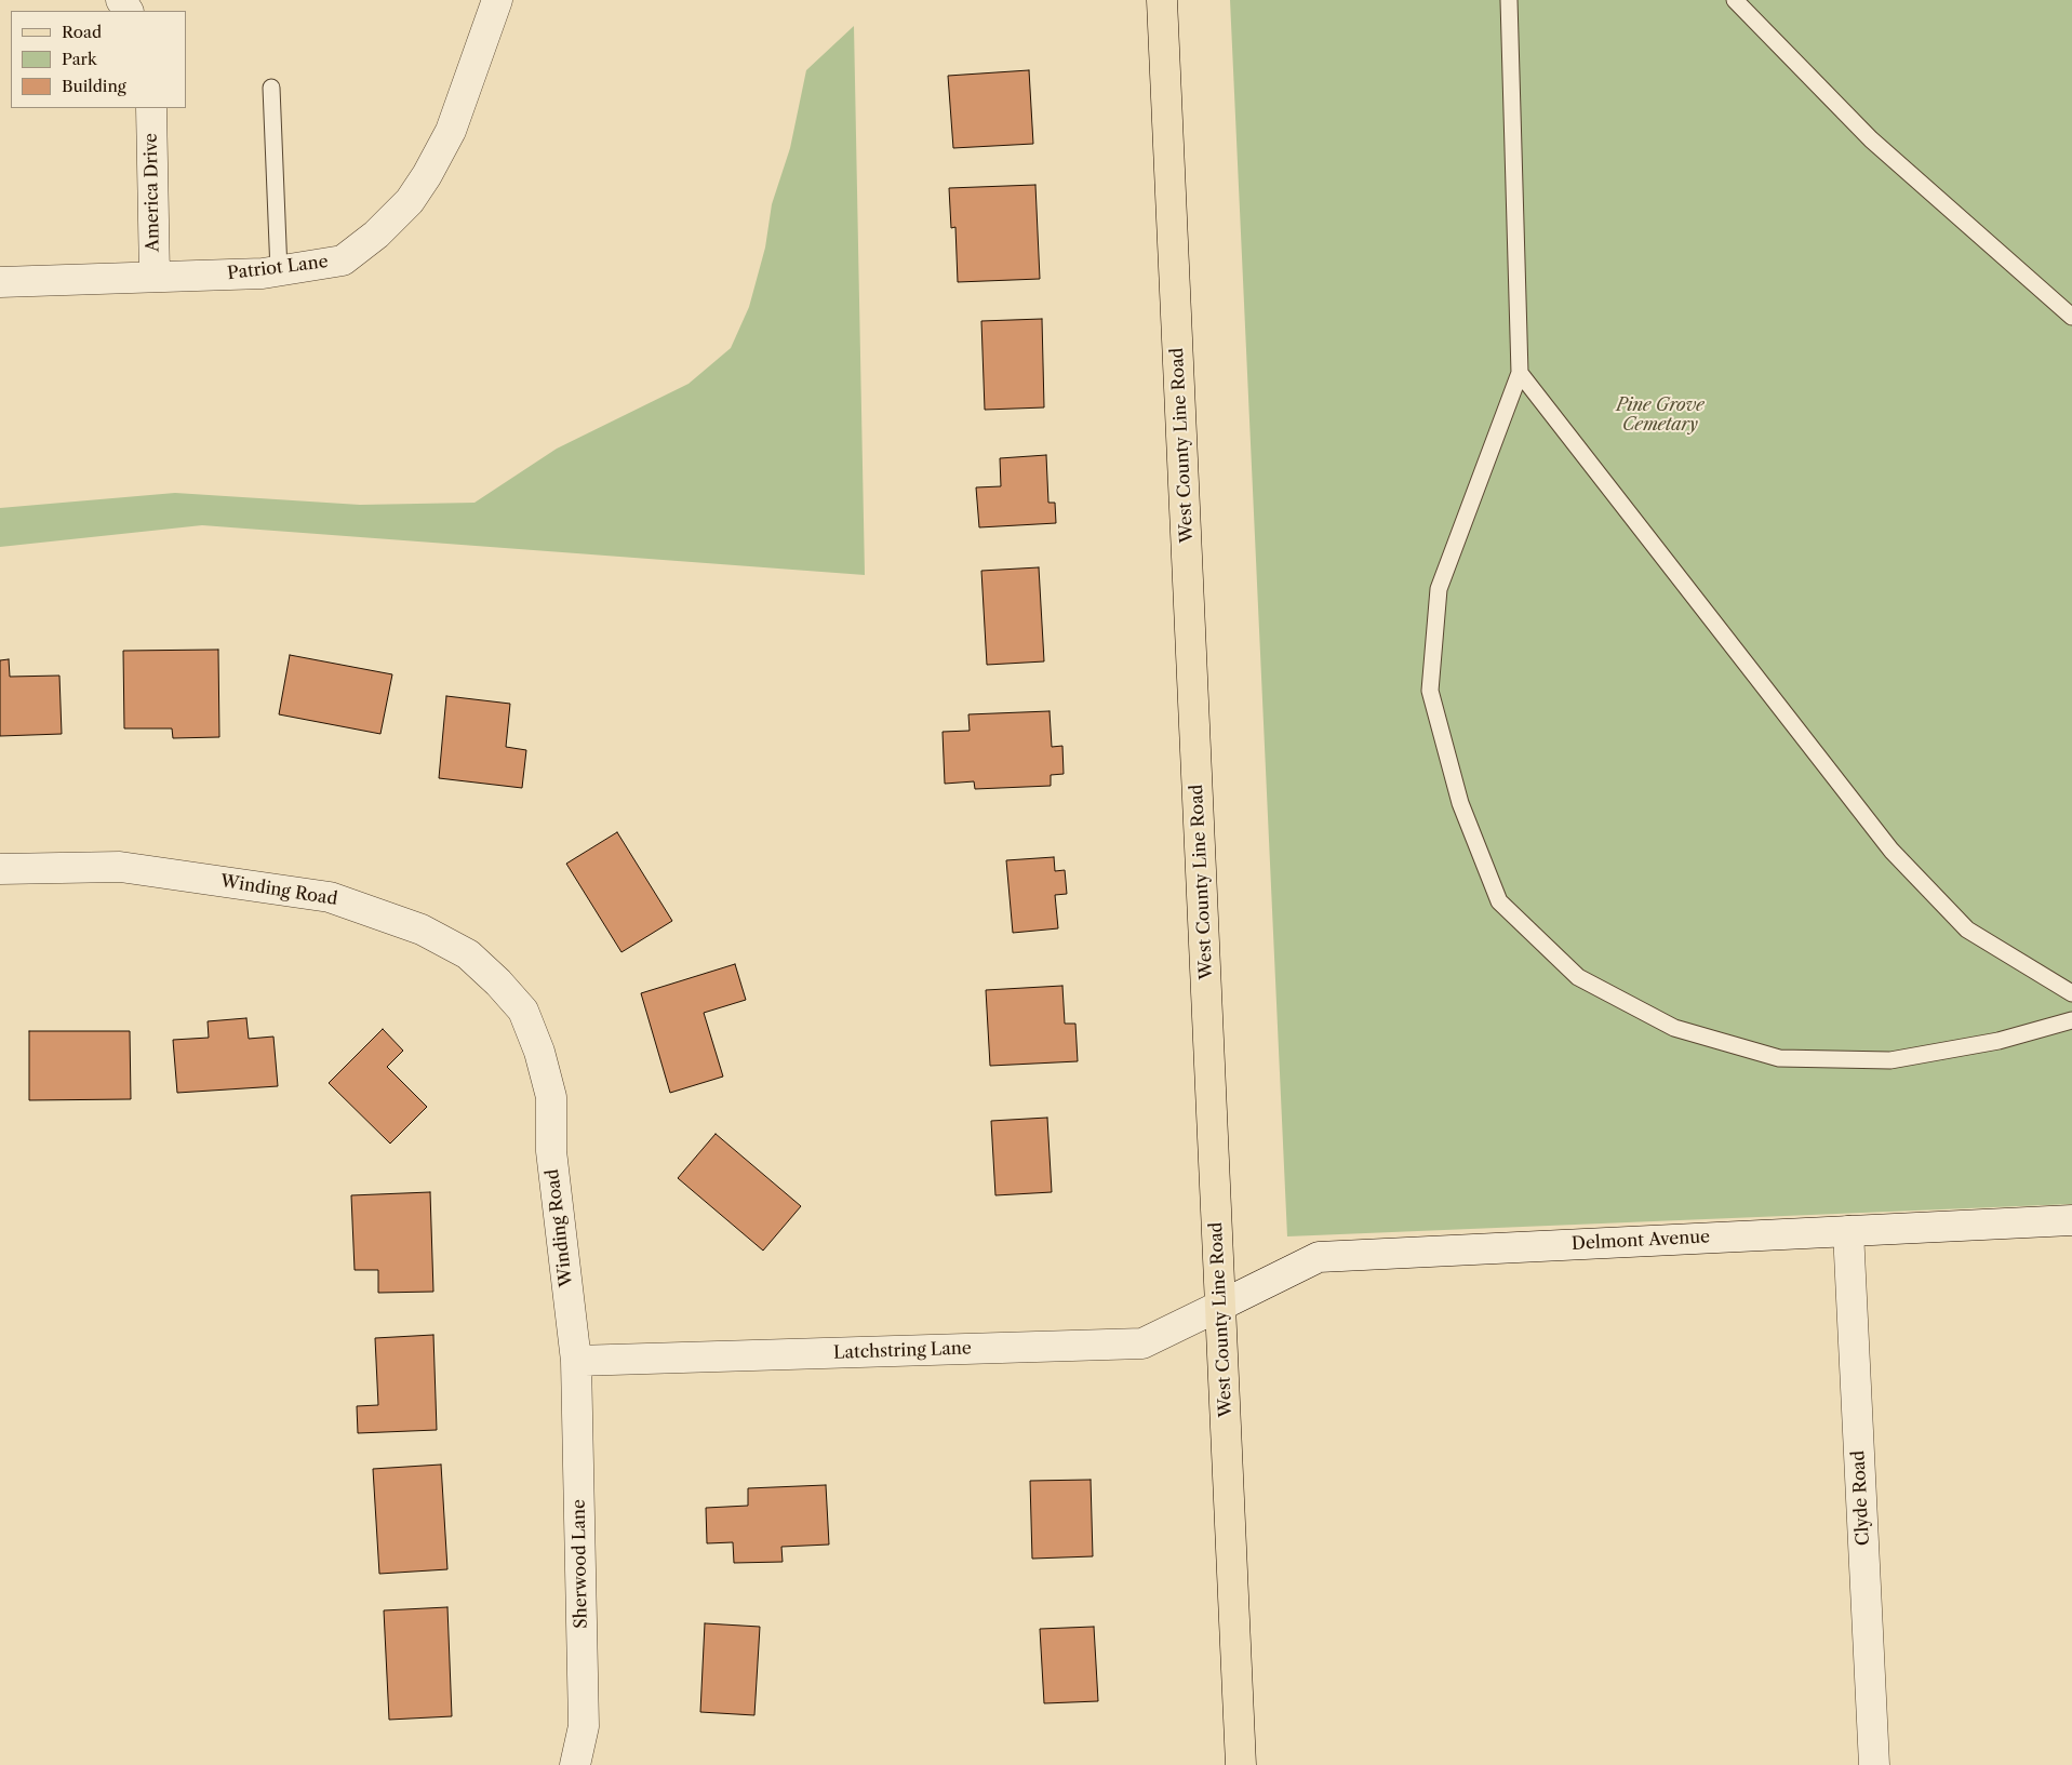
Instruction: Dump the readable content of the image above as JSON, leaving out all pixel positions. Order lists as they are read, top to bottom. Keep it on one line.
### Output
{"streets":{"main road":["West County Line Road"],"street":["America Drive","Patriot Lane","Winding Road","Delmont Avenue","Latchstring Lane","Clyde Road","Sherwood Lane"]},"crossings":[["America Drive","Patriot Lane"],["West County Line Road","Delmont Avenue"],["West County Line Road","Latchstring Lane"],["Winding Road","Latchstring Lane"],["Winding Road","Sherwood Lane"],["Delmont Avenue","Latchstring Lane"],["Delmont Avenue","Clyde Road"],["Latchstring Lane","Sherwood Lane"]],"parks":["Pine Grove Cemetary"],"legend":["Road","Park","Building"]}
